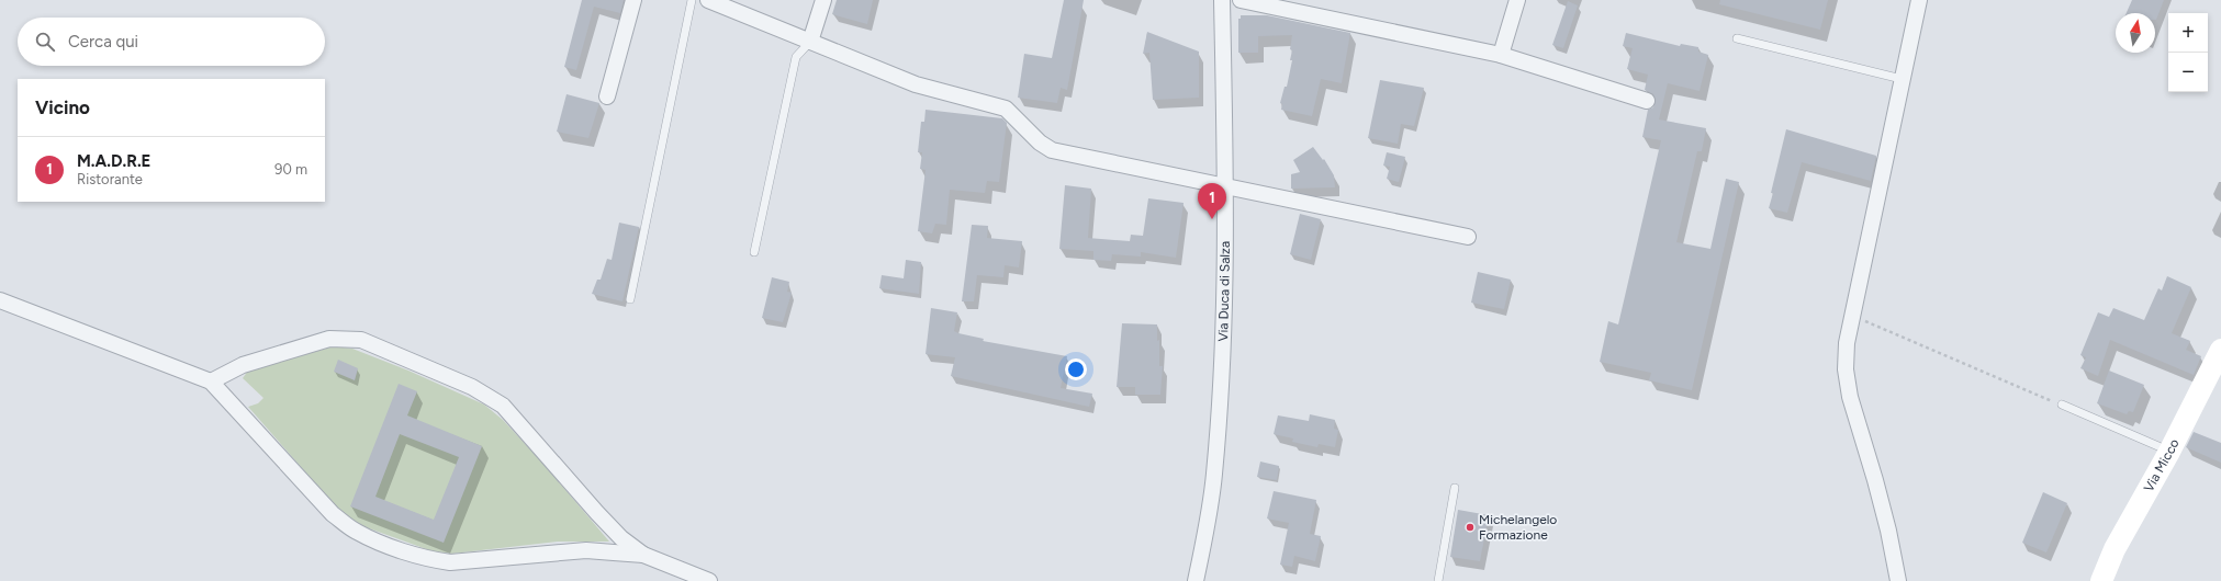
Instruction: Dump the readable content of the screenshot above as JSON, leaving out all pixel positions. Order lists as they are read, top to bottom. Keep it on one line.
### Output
{"streets":{"street":["Via Duca di Salza","Via Micco"]},"places":["Michelangelo Formazione"],"north":"top","page":{"map_buttons":["+","−"],"search":"Cerca qui","heading":"Vicino","list":[{"mark":"1","name":"M.A.D.R.E","note":"Ristorante","value":"90 m"}],"pins":"1"}}
